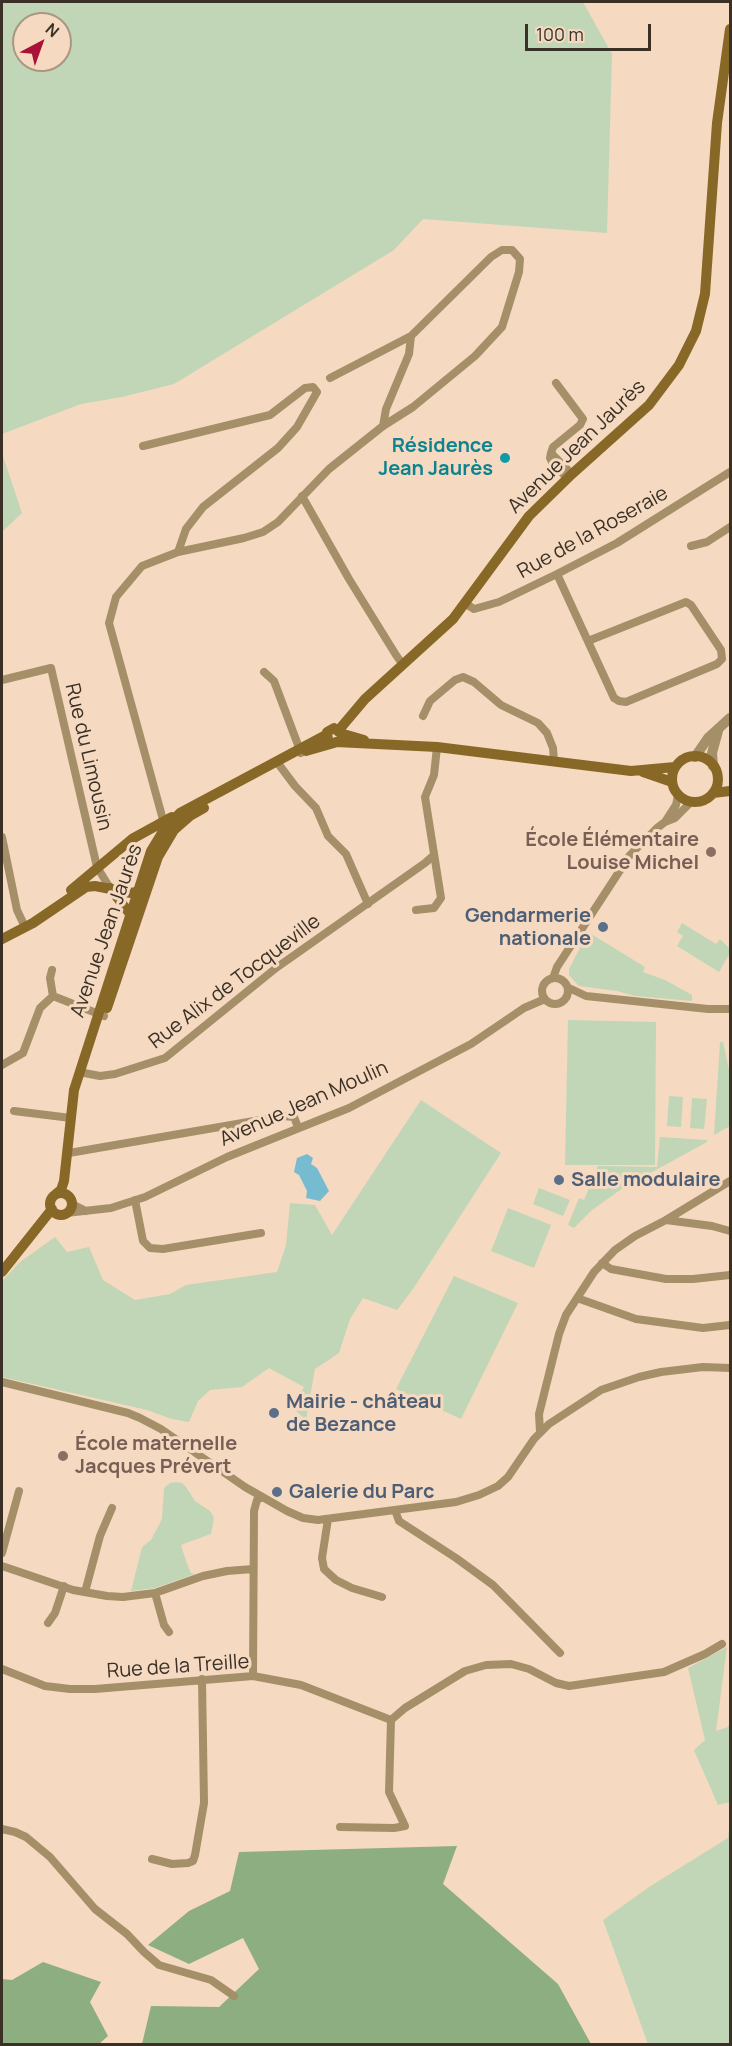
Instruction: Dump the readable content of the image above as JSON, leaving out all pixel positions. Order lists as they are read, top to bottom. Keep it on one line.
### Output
{"streets":{"main road":["Avenue Jean Jaurès"],"street":["Rue de la Roseraie","Rue du Limousin","Rue Alix de Tocqueville","Avenue Jean Moulin","Rue de la Treille"]},"crossings":[["Avenue Jean Jaurès","Rue de la Roseraie"],["Avenue Jean Jaurès","Rue Alix de Tocqueville"],["Avenue Jean Jaurès","Avenue Jean Moulin"]],"places":["Résidence Jean Jaurès","École Élémentaire Louise Michel","Gendarmerie nationale","Salle modulaire","Mairie - château de Bezance","École maternelle Jacques Prévert","Galerie du Parc"],"scale_bar":"100 m","north":"top right"}
